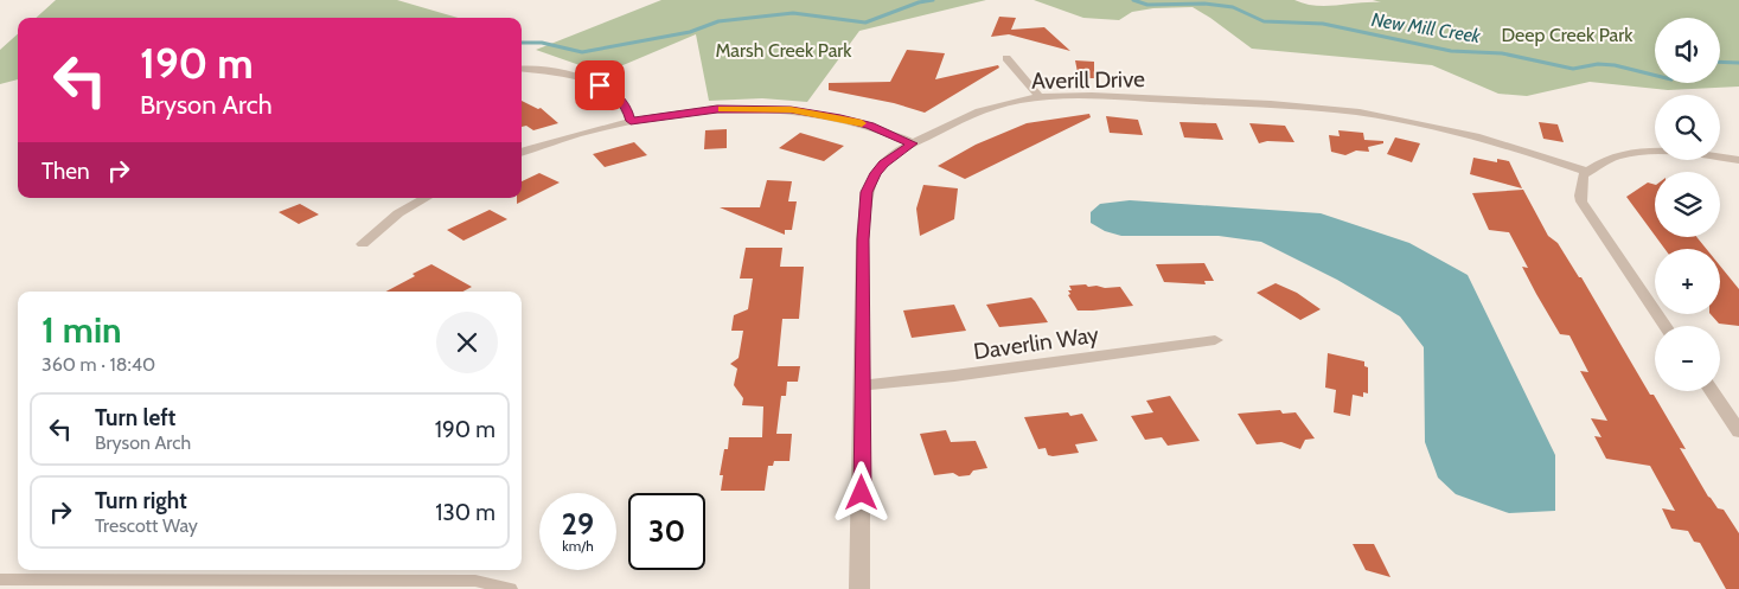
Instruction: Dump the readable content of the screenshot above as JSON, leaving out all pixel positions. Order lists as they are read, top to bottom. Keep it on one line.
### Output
{"streets":{"street":["Averill Drive","Daverlin Way"]},"crossings":[["Averill Drive","Daverlin Way"]],"water":["New Mill Creek"],"parks":["Deep Creek Park","Marsh Creek Park"],"page":{"map_buttons":["+","−"],"turn":["190 m","Bryson Arch"],"then":"Then","heading":["1 min","360 m · 18:40"],"list":[{"name":"Turn left","note":"Bryson Arch","value":"190 m"},{"name":"Turn right","note":"Trescott Way","value":"130 m"}],"speed":"29 km/h","limit":"30"}}
